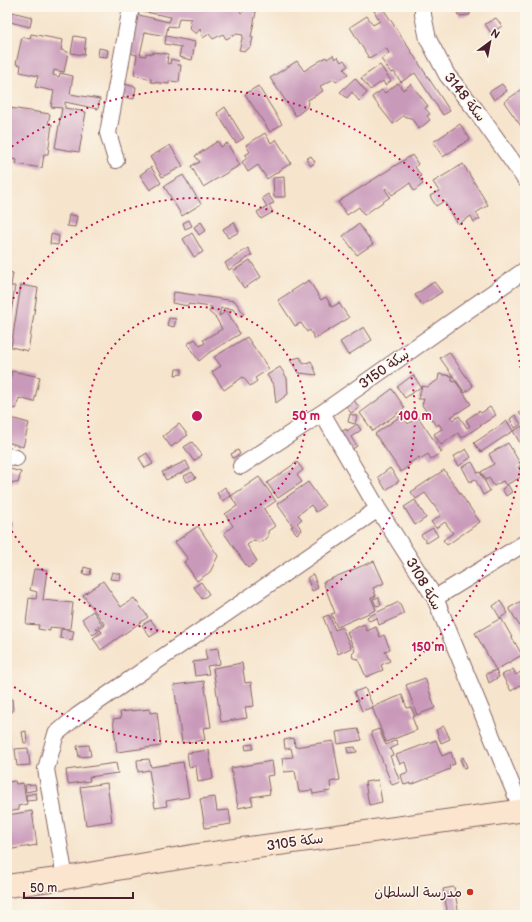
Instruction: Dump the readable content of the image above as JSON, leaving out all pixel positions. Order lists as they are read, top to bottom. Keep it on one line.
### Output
{"streets":{"street":["سكة 3148","سكة 3150","سكة 3108","سكة 3105"]},"crossings":[["سكة 3150","سكة 3108"],["سكة 3108","سكة 3105"]],"places":["مدرسة السلطان"],"scale_bar":"50 m","north":"top right","rings":["50 m","100 m","150 m"]}
